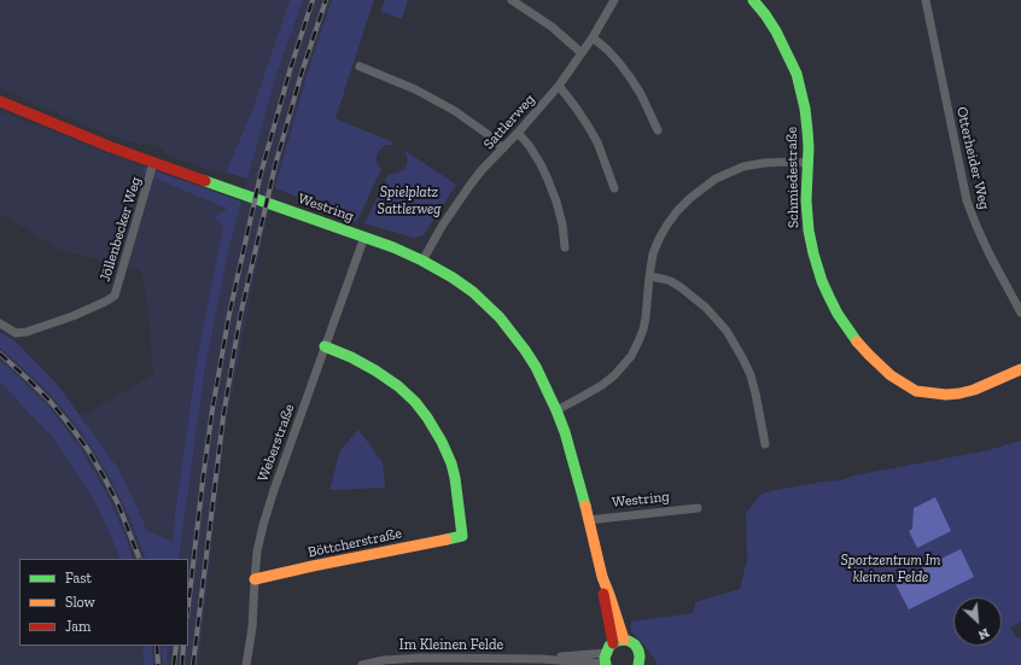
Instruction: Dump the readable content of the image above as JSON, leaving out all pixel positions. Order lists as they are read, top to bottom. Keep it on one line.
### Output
{"streets":{"street":["Sattlerweg","Otterheider Weg","Schmiedestraße","Westring","Jöllenbecker Weg","Weberstraße","Böttcherstraße","Im Kleinen Felde"]},"crossings":[["Sattlerweg","Westring"],["Westring","Jöllenbecker Weg"],["Westring","Weberstraße"],["Weberstraße","Böttcherstraße"]],"parks":["Spielplatz Sattlerweg","Sportzentrum Im kleinen Felde"],"legend":["Fast","Slow","Jam"],"north":"bottom right"}
